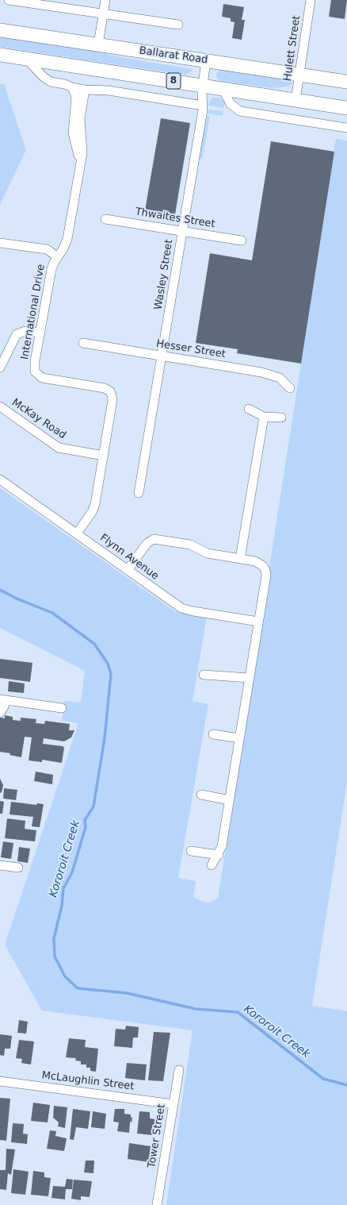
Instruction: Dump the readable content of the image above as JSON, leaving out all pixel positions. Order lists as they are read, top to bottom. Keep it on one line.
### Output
{"streets":{"highway":["Ballarat Road","8"],"street":["Hulett Street","Thwaites Street","Wasley Street","International Drive","Hesser Street","McKay Road","Flynn Avenue","McLaughlin Street","Tower Street"]},"crossings":[["Hulett Street","Ballarat Road"],["Hulett Street","8"],["Ballarat Road","Wasley Street"],["8","Wasley Street"],["Thwaites Street","Wasley Street"],["Wasley Street","Hesser Street"],["International Drive","McKay Road"],["International Drive","Flynn Avenue"],["McLaughlin Street","Tower Street"]],"water":["Kororoit Creek"]}
